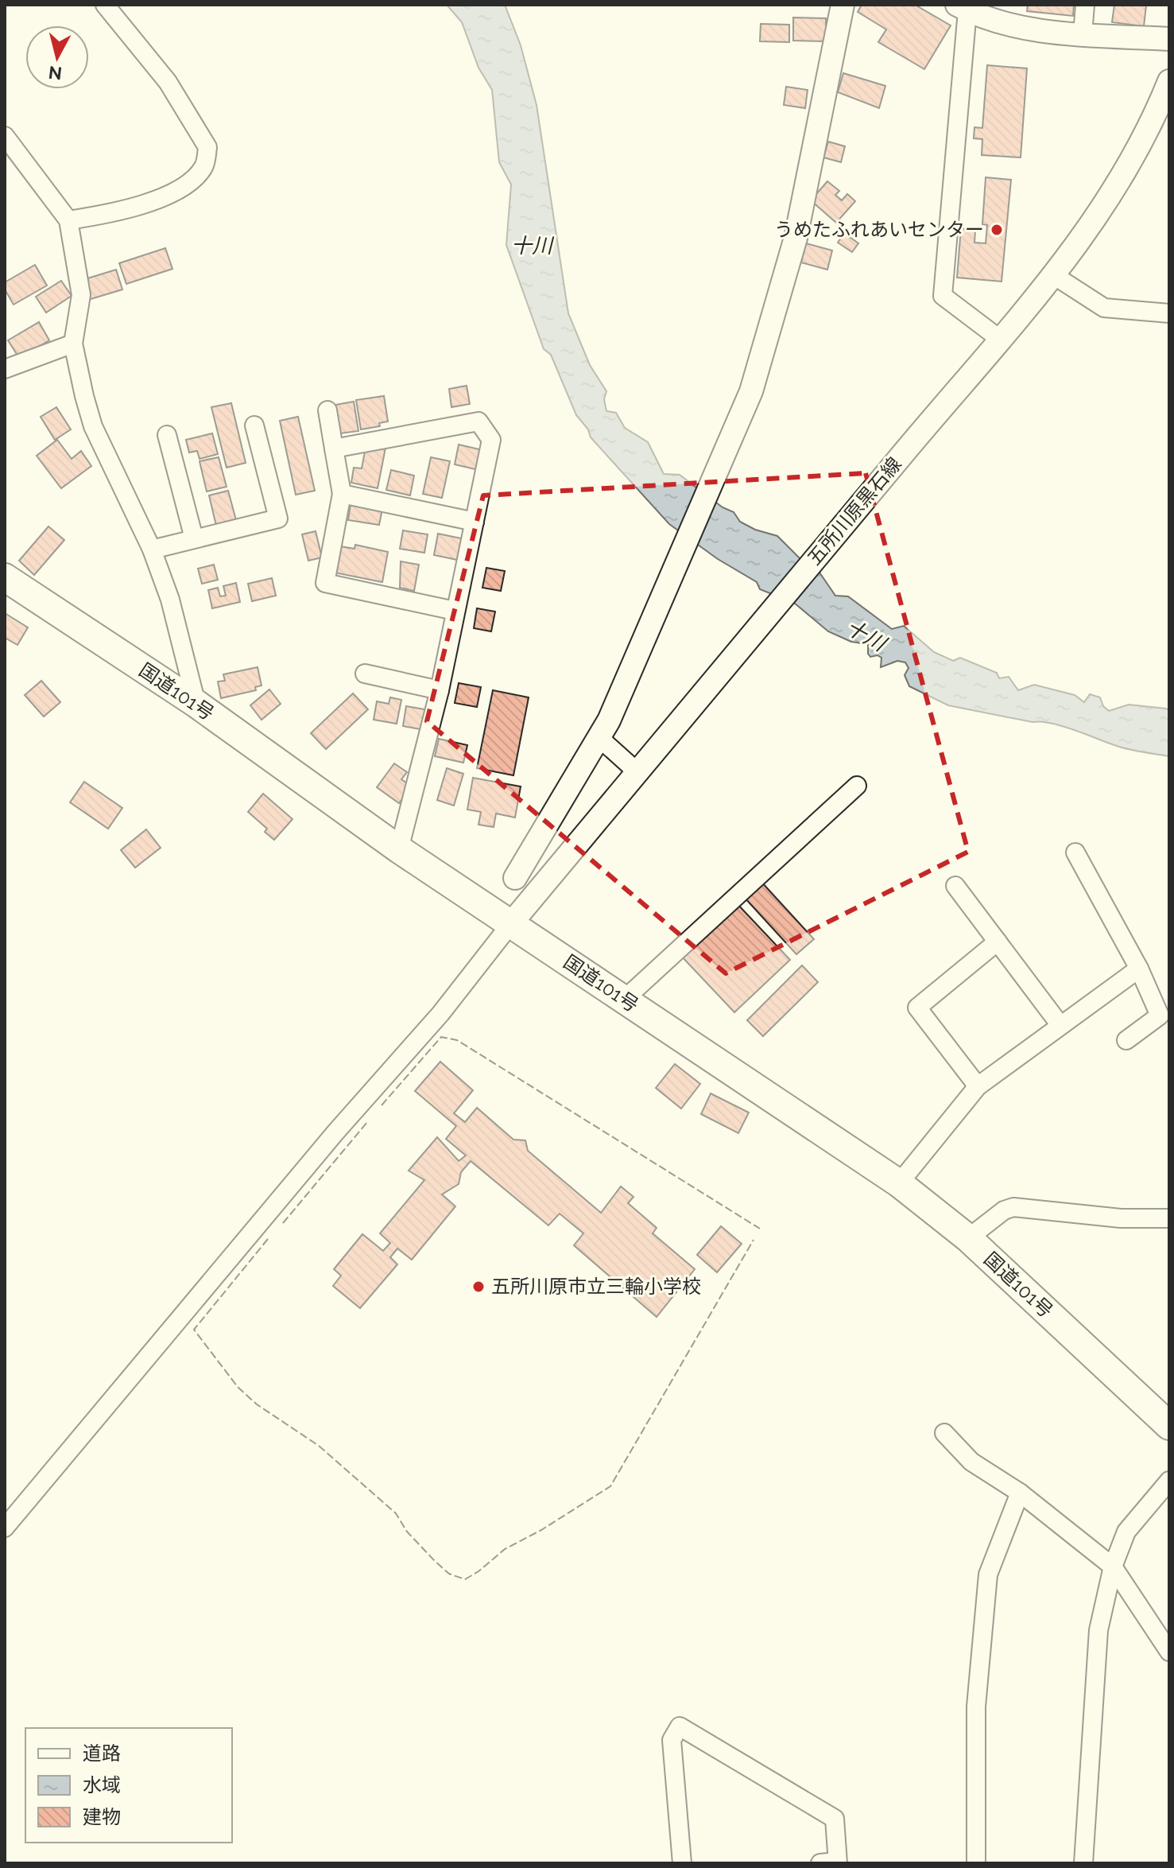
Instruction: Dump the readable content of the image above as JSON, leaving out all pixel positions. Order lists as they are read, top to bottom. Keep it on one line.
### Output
{"streets":{"highway":["国道101号"],"main road":["五所川原黒石線"]},"crossings":[["五所川原黒石線","国道101号"]],"water":["十川"],"places":["うめたふれあいセンター","五所川原市立三輪小学校"],"legend":["道路","水域","建物"],"north":"bottom"}
